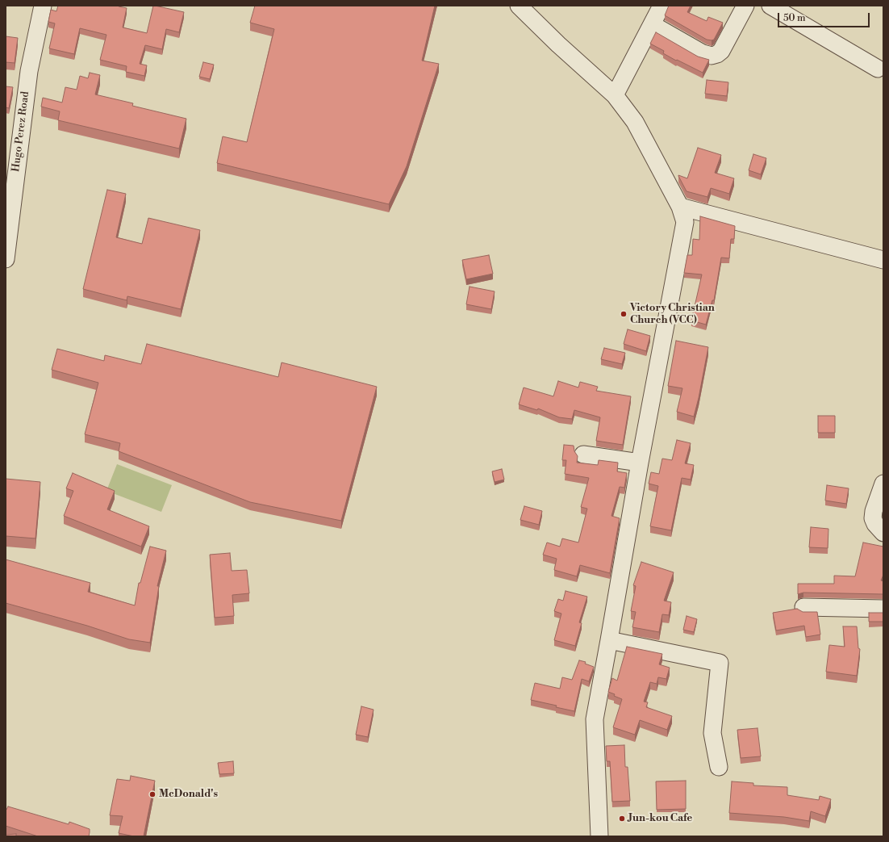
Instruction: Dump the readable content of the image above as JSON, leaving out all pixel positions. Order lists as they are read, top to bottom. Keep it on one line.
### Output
{"streets":{"street":["Hugo Perez Road"]},"places":["Victory Christian Church (VCC)","McDonald's","Jun-kou Cafe"],"scale_bar":"50 m"}
